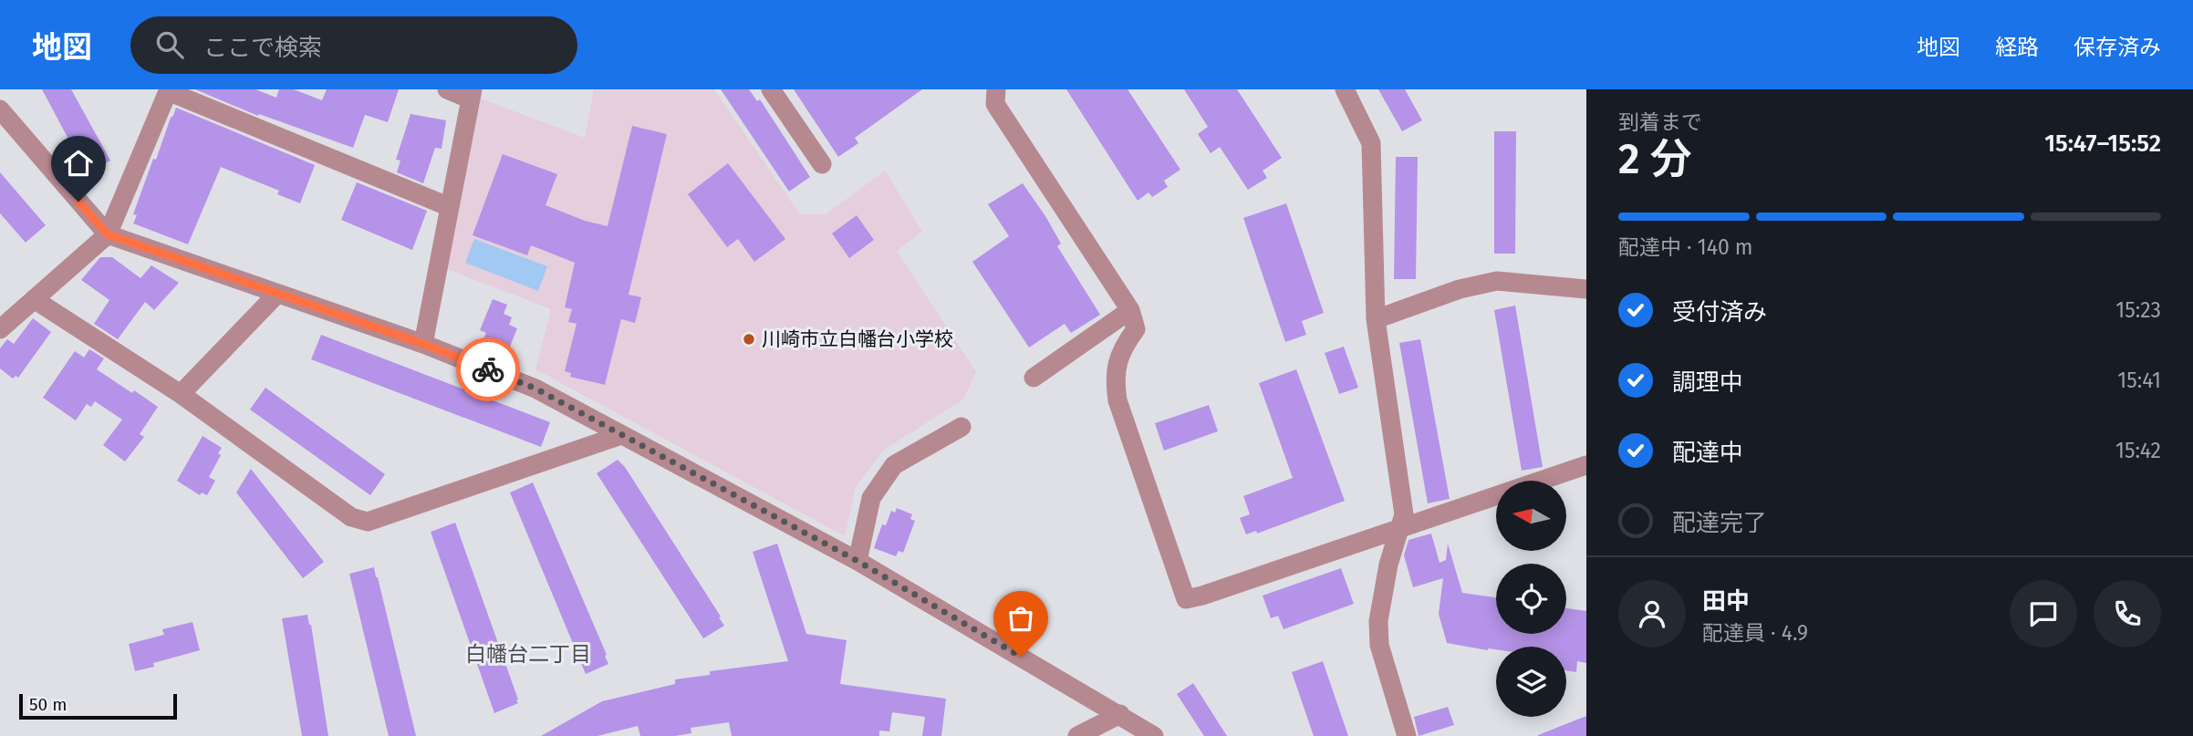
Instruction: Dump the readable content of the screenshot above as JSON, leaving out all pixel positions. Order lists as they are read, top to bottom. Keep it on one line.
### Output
{"districts":["白幡台二丁目"],"places":["川崎市立白幡台小学校"],"scale_bar":"50 m","north":"left","page":{"header":"地図","search":"ここで検索","nav":["地図","経路","保存済み"],"heading":["2 分","到着まで","15:47–15:52"],"panel":["田中","配達員 · 4.9"],"bar":"配達中 · 140 m","list":[["受付済み","15:23"],["調理中","15:41"],["配達中","15:42"],"配達完了"],"scale":"50 m"}}
